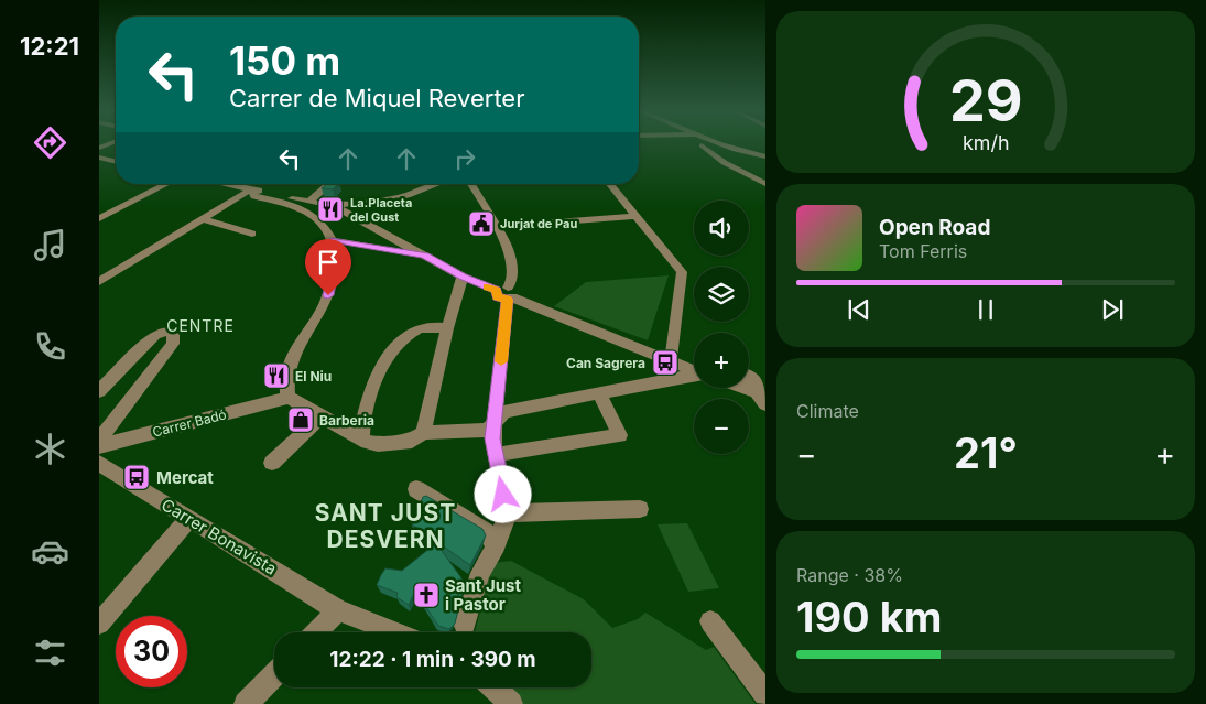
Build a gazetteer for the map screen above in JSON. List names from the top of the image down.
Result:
{
  "streets": {
    "street": ["Carrer Badó", "Carrer Bonavista"]
  },
  "districts": ["CENTRE", "SANT JUST DESVERN"],
  "places": {
    "restaurant": ["La.Placeta del Gust", "El Niu"],
    "public building": ["Jurjat de Pau"],
    "bus stop": ["Can Sagrera", "Mercat"],
    "shop": ["Barberia"],
    "church": ["Sant Just i Pastor"]
  },
  "page": {
    "tabs": "12:21",
    "turn": ["150 m", "Carrer de Miquel Reverter"],
    "map_buttons": ["+", "−"],
    "song": ["Open Road", "Tom Ferris"],
    "tile": [
      "Climate",
      ["Range · 38%", "190 km"]
    ],
    "heat": ["−", "21°", "+"],
    "limit": "30",
    "trip": "12:22 · 1 min · 390 m",
    "gauge": ["29", "km/h"]
  }
}
